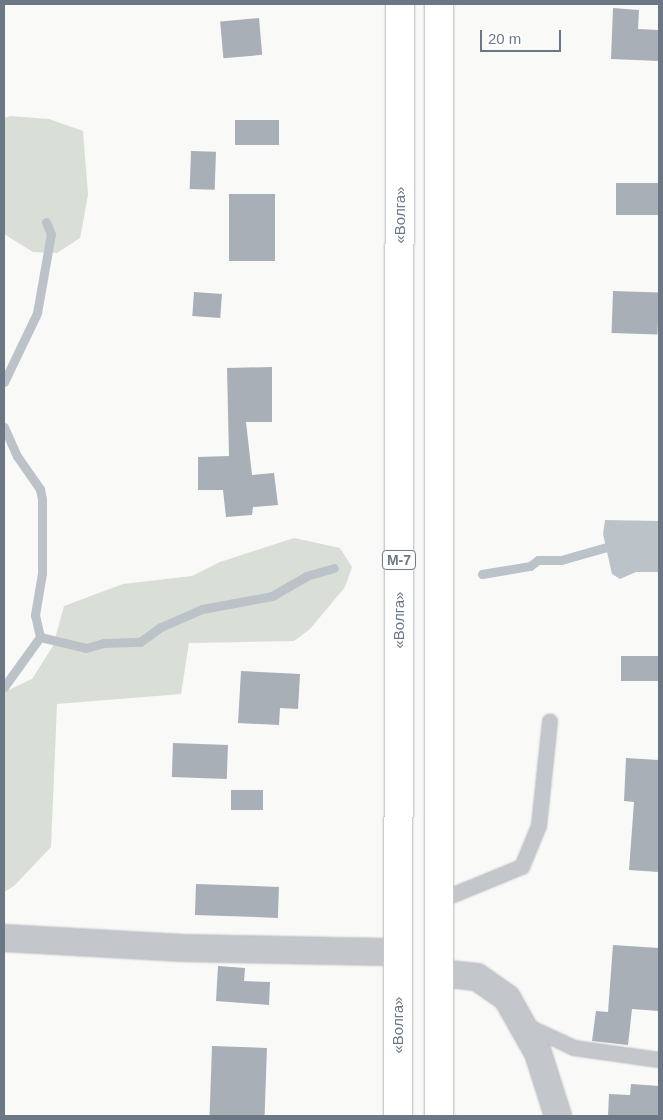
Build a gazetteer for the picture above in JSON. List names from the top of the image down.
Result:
{
  "streets": {
    "highway": ["«Волга»", "М-7"]
  },
  "scale_bar": "20 m"
}
